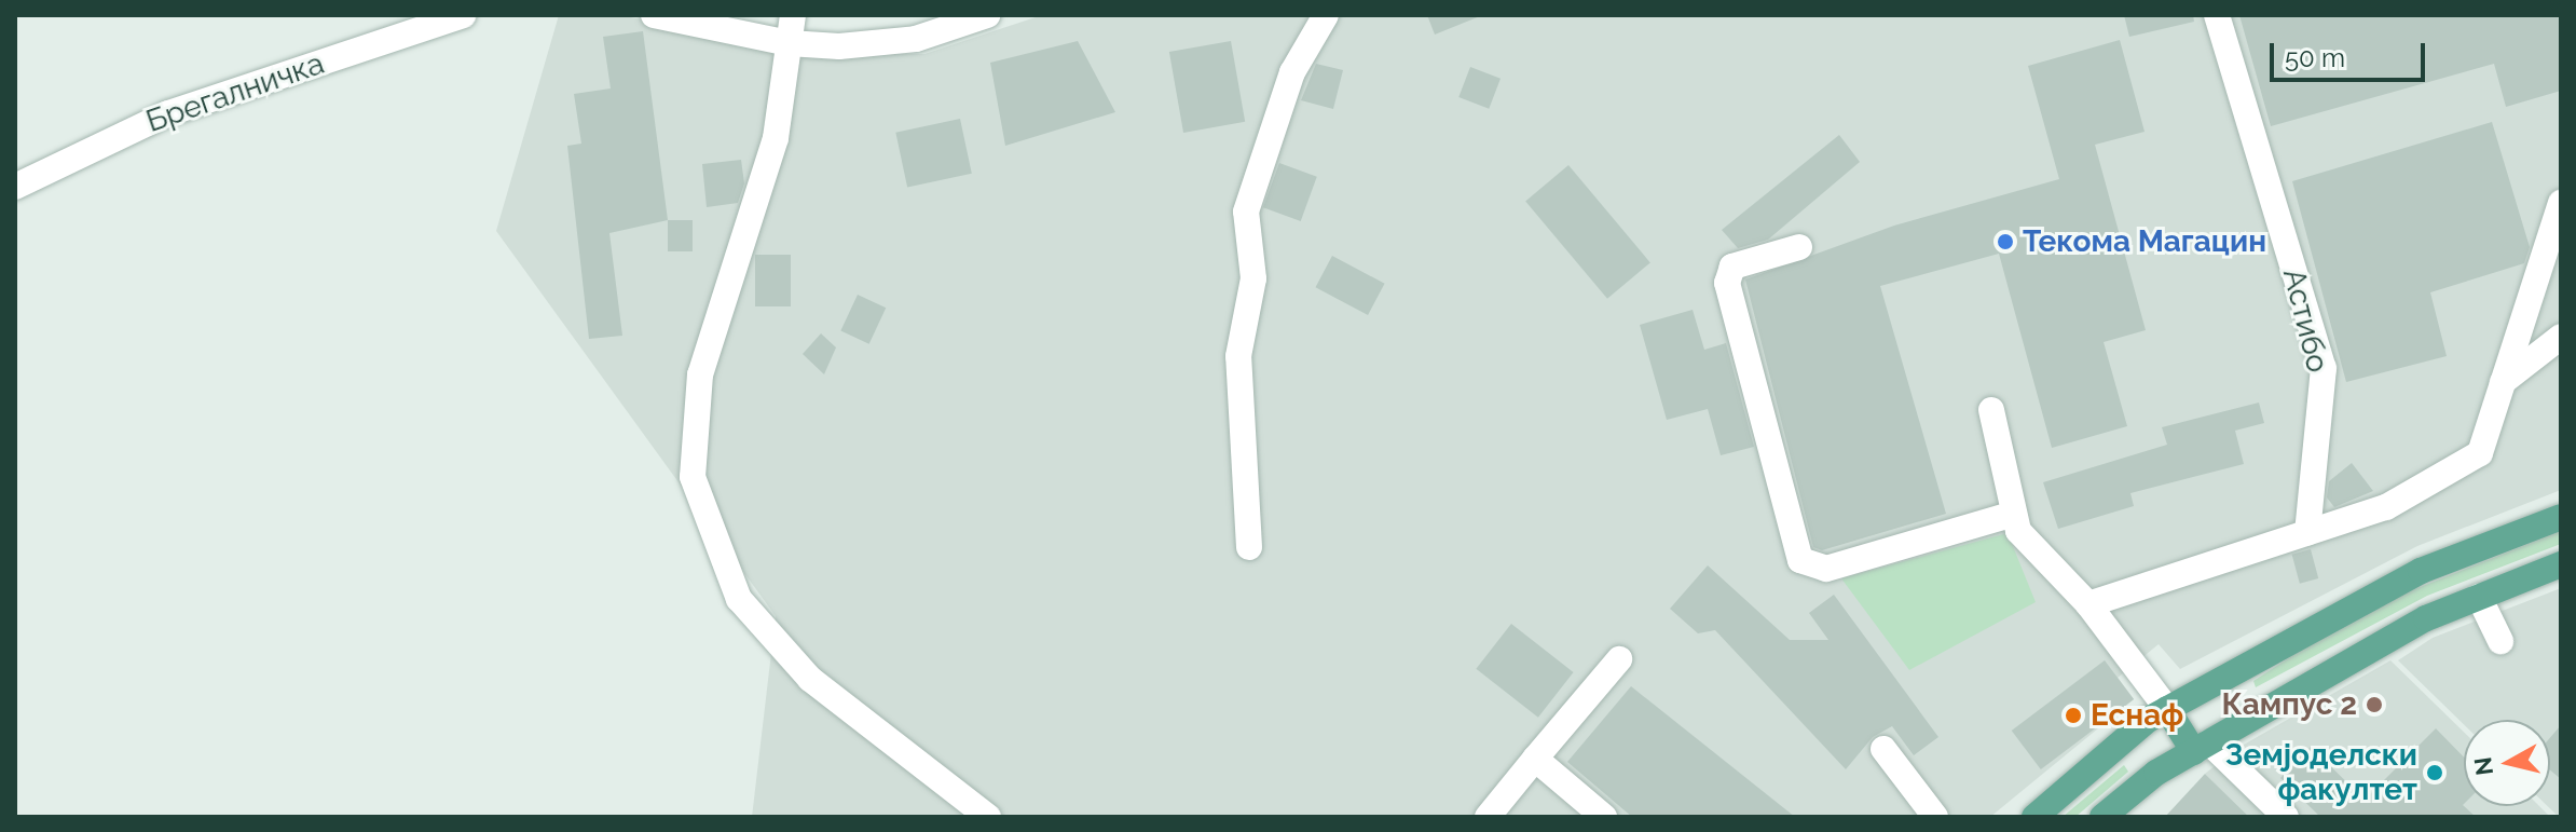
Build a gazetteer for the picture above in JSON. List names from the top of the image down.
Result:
{
  "streets": {
    "street": ["Брегалничка", "Астибо"]
  },
  "places": [
    "Текома Магацин",
    "Кампус 2",
    "Еснаф",
    "Земјоделски факултет"
  ],
  "scale_bar": "50 m",
  "north": "left"
}
